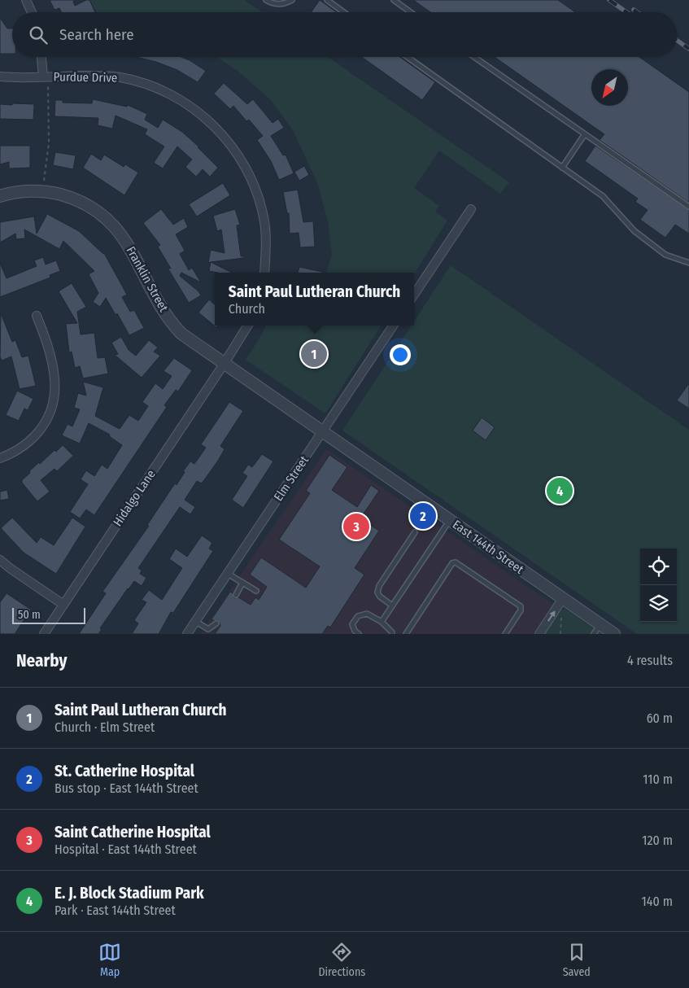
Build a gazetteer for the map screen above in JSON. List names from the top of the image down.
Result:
{
  "streets": {
    "street": [
      "Purdue Drive",
      "Franklin Street",
      "Elm Street",
      "Hidalgo Lane",
      "East 144th Street"
    ]
  },
  "crossings": [
    ["Franklin Street", "Elm Street"],
    ["Franklin Street", "Hidalgo Lane"],
    ["Franklin Street", "East 144th Street"],
    ["Elm Street", "East 144th Street"]
  ],
  "scale_bar": "50 m",
  "north": "bottom left",
  "page": {
    "search": "Search here",
    "popup": ["Saint Paul Lutheran Church", "Church"],
    "pins": [
      "1",
      "4",
      "2",
      "3"
    ],
    "scale": "50 m",
    "heading": ["Nearby", "4 results"],
    "list": [
      {
        "mark": "1",
        "name": "Saint Paul Lutheran Church",
        "note": "Church · Elm Street",
        "value": "60 m"
      },
      {
        "mark": "2",
        "name": "St. Catherine Hospital",
        "note": "Bus stop · East 144th Street",
        "value": "110 m"
      },
      {
        "mark": "3",
        "name": "Saint Catherine Hospital",
        "note": "Hospital · East 144th Street",
        "value": "120 m"
      },
      {
        "mark": "4",
        "name": "E. J. Block Stadium Park",
        "note": "Park · East 144th Street",
        "value": "140 m"
      }
    ],
    "nav": ["Map", "Directions", "Saved"]
  }
}
